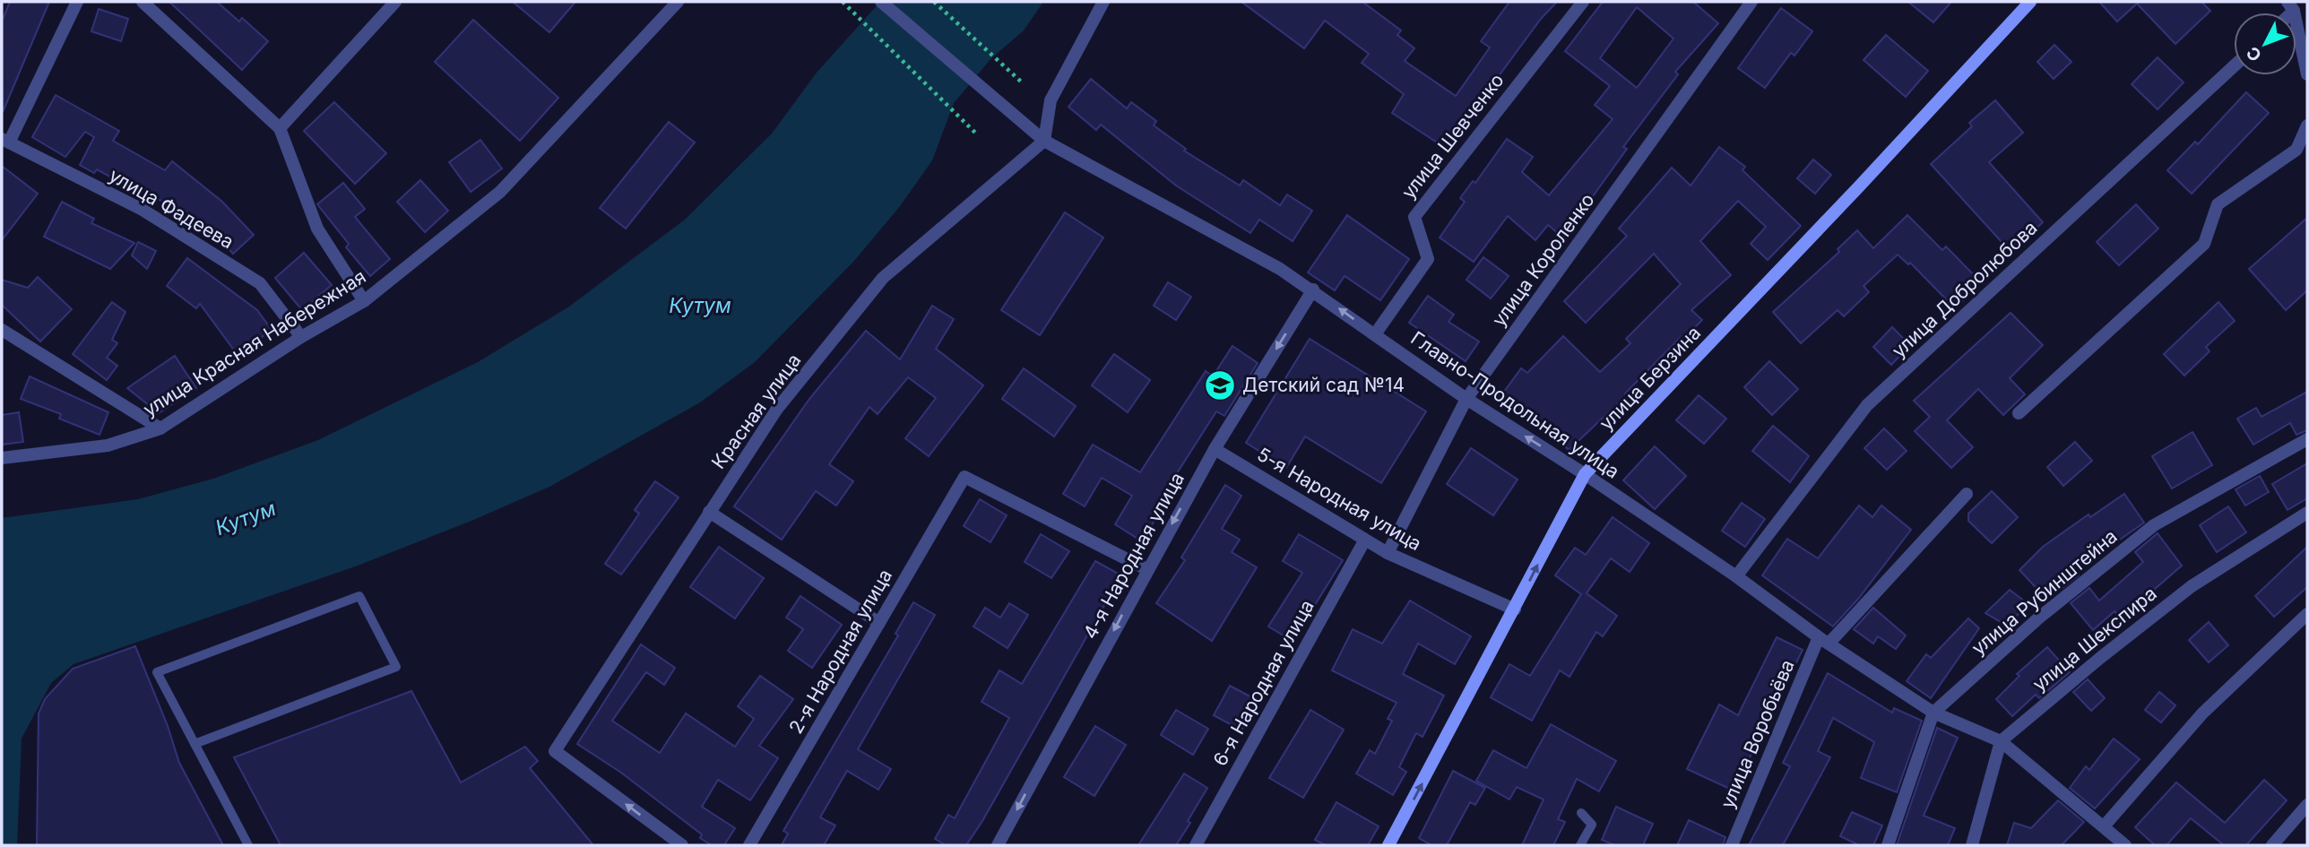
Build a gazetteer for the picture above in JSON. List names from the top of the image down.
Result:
{
  "streets": {
    "main road": ["улица Берзина"],
    "street": [
      "улица Шевченко",
      "улица Фадеева",
      "улица Короленко",
      "улица Добролюбова",
      "улица Красная Набережная",
      "Главно-Продольная улица",
      "Красная улица",
      "5-я Народная улица",
      "4-я Народная улица",
      "улица Рубинштейна",
      "улица Шекспира",
      "2-я Народная улица",
      "6-я Народная улица",
      "улица Воробьёва"
    ]
  },
  "crossings": [
    ["улица Шевченко", "Главно-Продольная улица"],
    ["улица Фадеева", "улица Красная Набережная"],
    ["улица Короленко", "Главно-Продольная улица"],
    ["улица Короленко", "5-я Народная улица"],
    ["улица Добролюбова", "Главно-Продольная улица"],
    ["улица Берзина", "Главно-Продольная улица"],
    ["улица Берзина", "5-я Народная улица"],
    ["Главно-Продольная улица", "Красная улица"],
    ["Главно-Продольная улица", "4-я Народная улица"],
    ["Главно-Продольная улица", "улица Рубинштейна"],
    ["Главно-Продольная улица", "улица Шекспира"],
    ["Главно-Продольная улица", "улица Воробьёва"],
    ["5-я Народная улица", "4-я Народная улица"],
    ["5-я Народная улица", "6-я Народная улица"],
    ["4-я Народная улица", "2-я Народная улица"]
  ],
  "one_way": ["улица Берзина", "4-я Народная улица"],
  "water": ["Кутум"],
  "places": {
    "school or university": ["Детский сад №14"]
  },
  "north": "bottom left"
}
